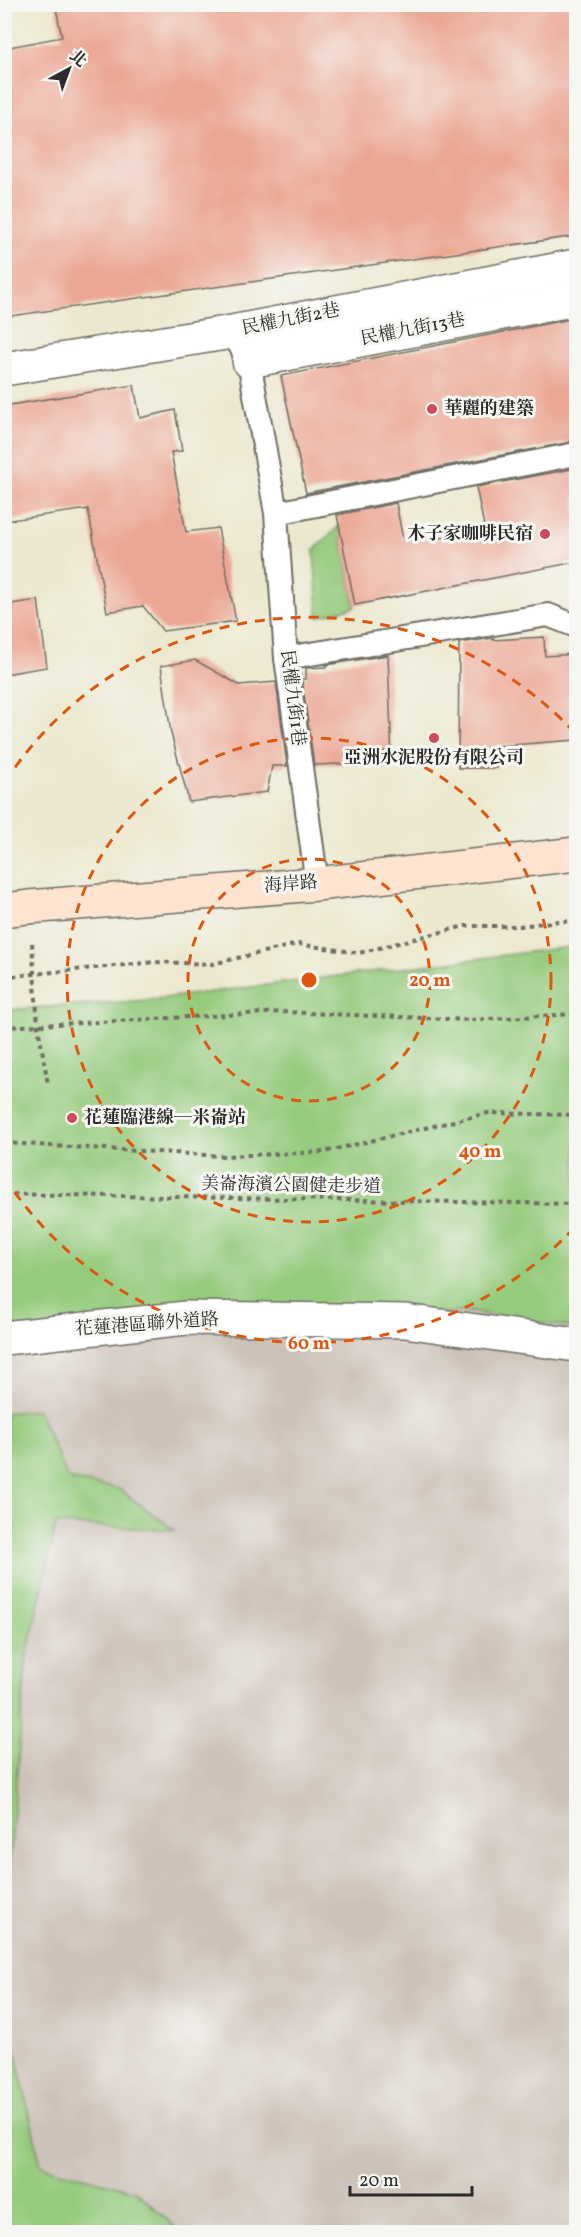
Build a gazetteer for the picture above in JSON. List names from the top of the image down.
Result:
{
  "streets": {
    "main road": ["海岸路"],
    "street": ["民權九街2巷", "民權九街13巷", "花蓮港區聯外道路"],
    "lane": ["民權九街1巷"],
    "path": ["美崙海濱公園健走步道"]
  },
  "crossings": [
    ["民權九街2巷", "民權九街1巷"],
    ["民權九街13巷", "民權九街1巷"],
    ["民權九街1巷", "海岸路"]
  ],
  "places": [
    "華麗的建築",
    "木子家咖啡民宿",
    "亞洲水泥股份有限公司",
    "花蓮臨港線─米崙站"
  ],
  "scale_bar": "20 m",
  "north": "top right",
  "rings": ["20 m", "40 m", "60 m"]
}
